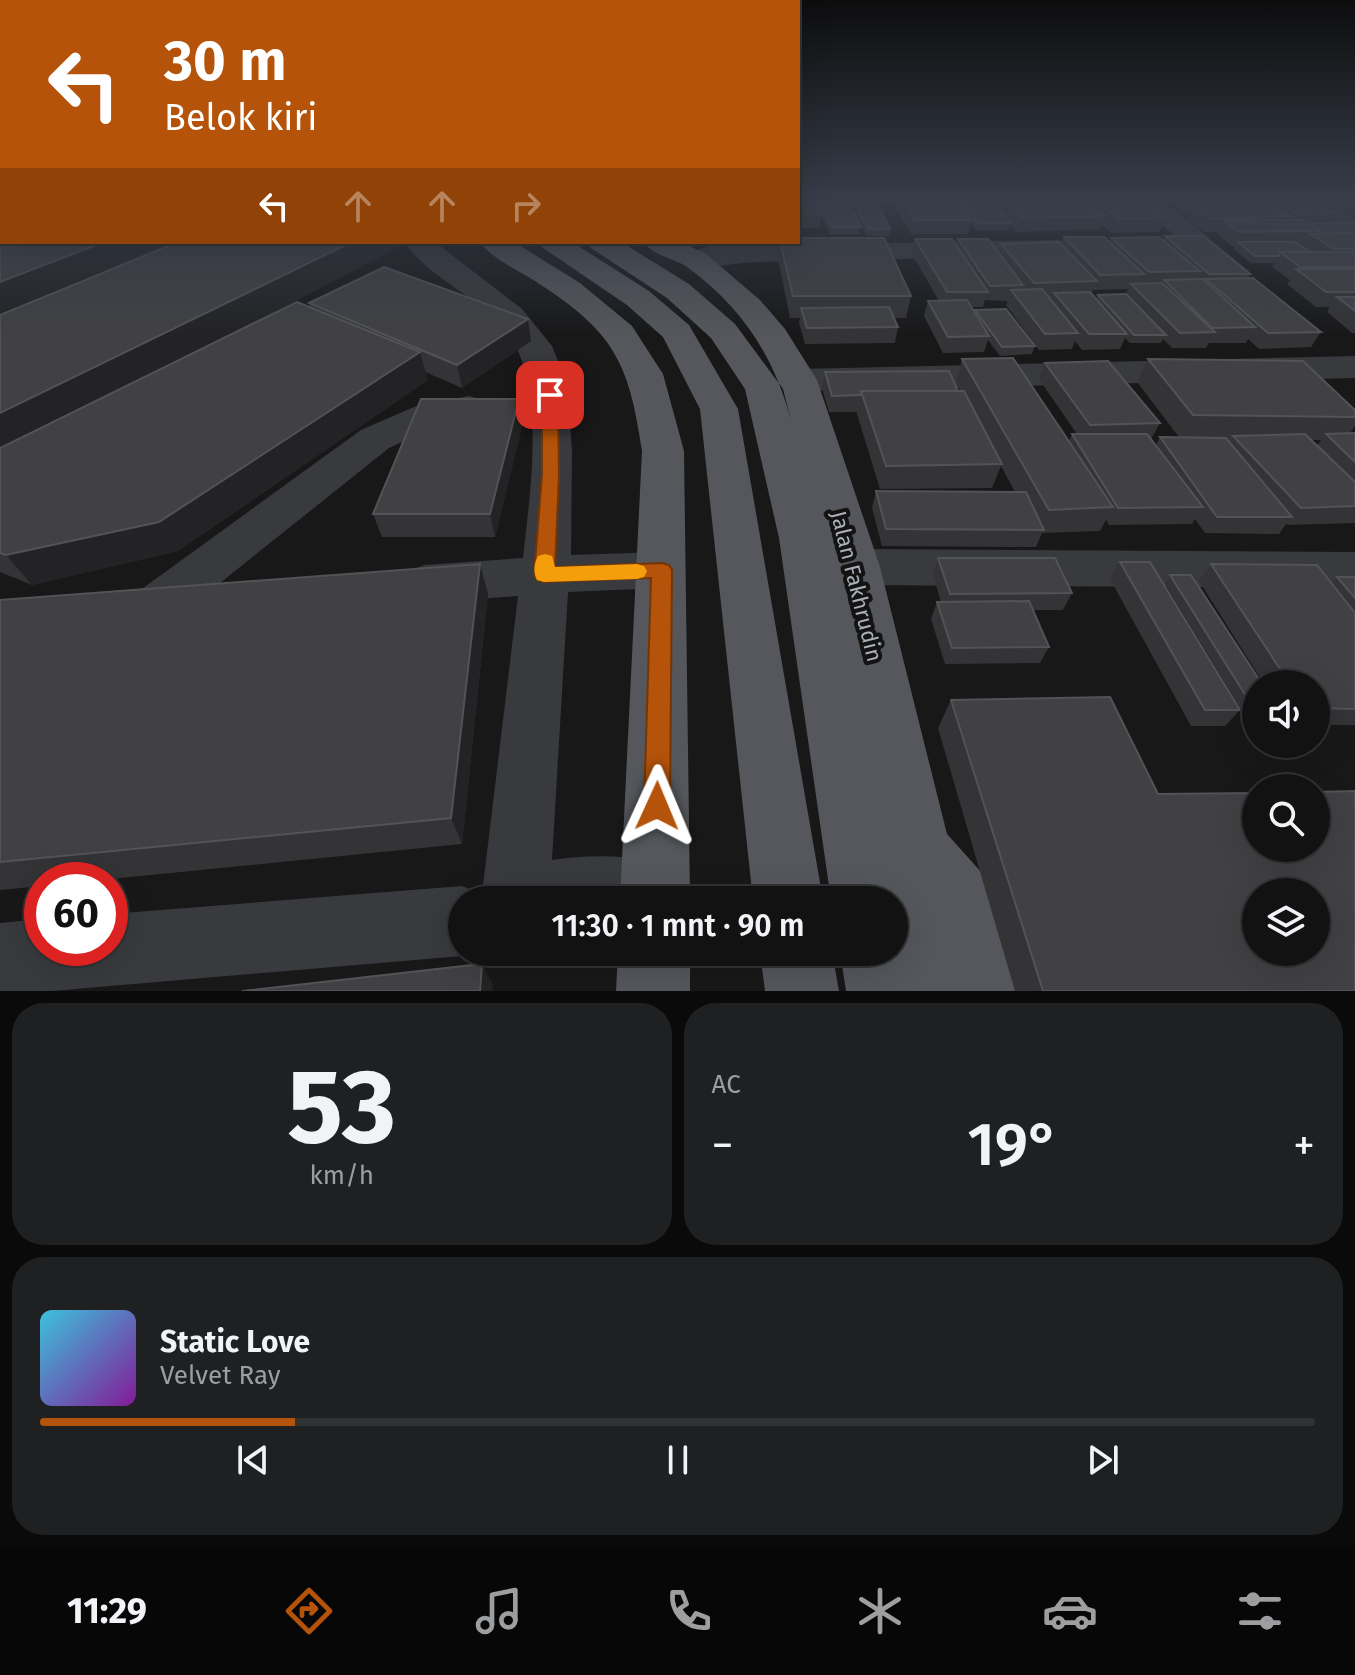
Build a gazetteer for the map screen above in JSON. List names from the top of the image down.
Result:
{
  "streets": {
    "main road": ["Jalan Fakhrudin"]
  },
  "page": {
    "turn": ["30 m", "Belok kiri"],
    "limit": "60",
    "trip": "11:30 · 1 mnt · 90 m",
    "tile": [
      ["53", "km/h"],
      "AC"
    ],
    "heat": ["−", "19°", "+"],
    "song": ["Static Love", "Velvet Ray"],
    "tabs": "11:29"
  }
}
